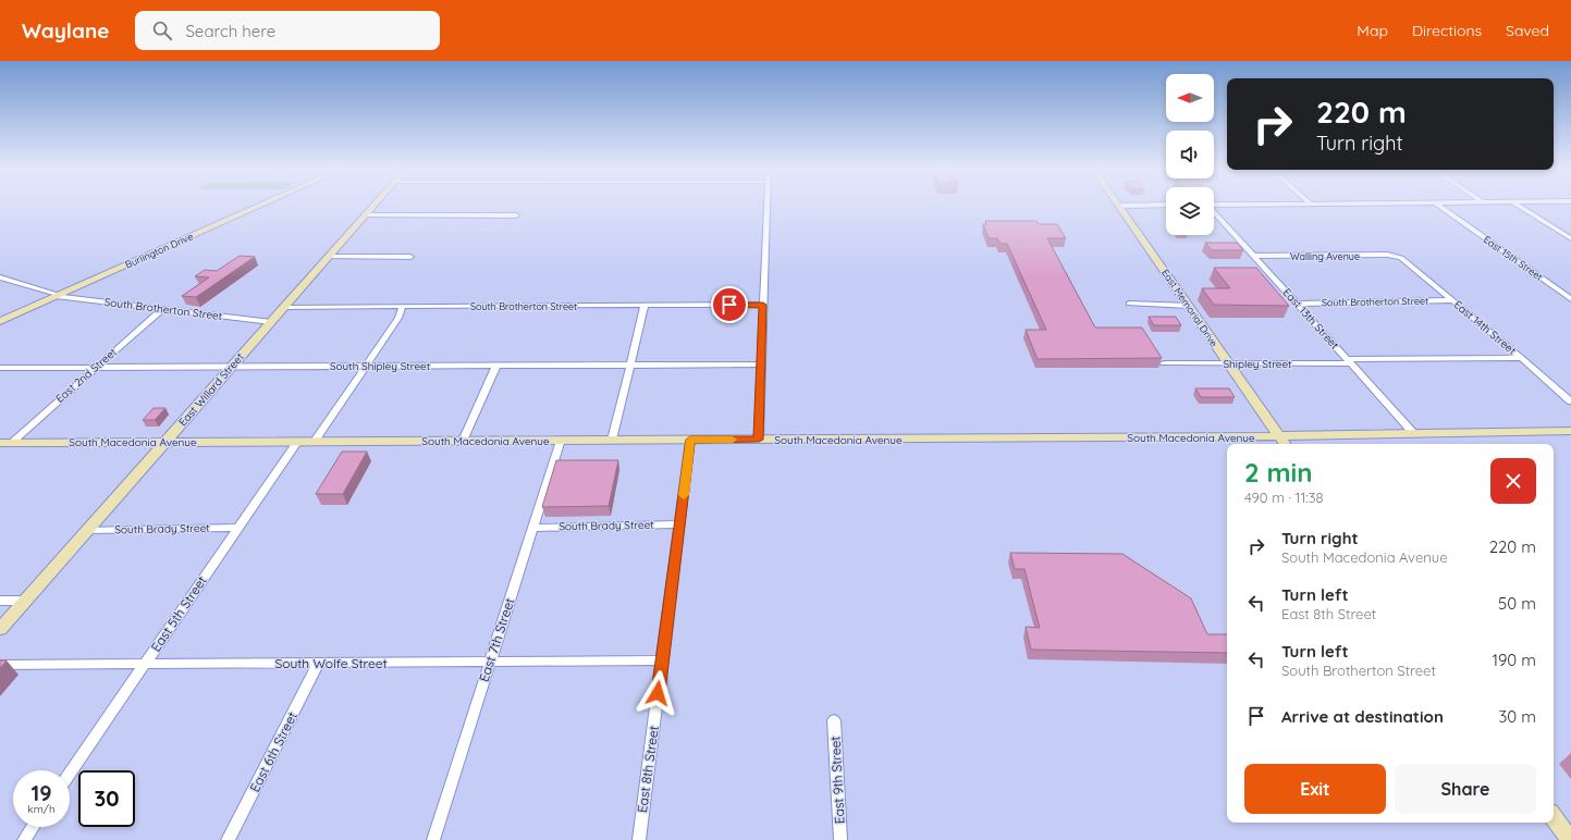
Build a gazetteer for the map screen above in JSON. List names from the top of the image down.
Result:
{
  "streets": {
    "street": [
      "Burlington Drive",
      "Walling Avenue",
      "East 15th Street",
      "South Brotherton Street",
      "East Memorial Drive",
      "East 13th Street",
      "East 14th Street",
      "Shipley Street",
      "South Shipley Street",
      "East 2nd Street",
      "East Willard Street",
      "South Macedonia Avenue",
      "South Brady Street",
      "East 5th Street",
      "East 7th Street",
      "South Wolfe Street",
      "East 6th Street",
      "East 8th Street",
      "East 9th Street"
    ]
  },
  "crossings": [
    ["Burlington Drive", "South Brotherton Street"],
    ["Walling Avenue", "East 13th Street"],
    ["Walling Avenue", "East 14th Street"],
    ["South Brotherton Street", "East 13th Street"],
    ["South Brotherton Street", "East 14th Street"],
    ["South Brotherton Street", "East 2nd Street"],
    ["South Brotherton Street", "East Willard Street"],
    ["East Memorial Drive", "Shipley Street"],
    ["East Memorial Drive", "South Macedonia Avenue"],
    ["East 13th Street", "Shipley Street"],
    ["East 13th Street", "South Macedonia Avenue"],
    ["East 14th Street", "Shipley Street"],
    ["South Shipley Street", "East 2nd Street"],
    ["South Shipley Street", "East Willard Street"],
    ["East 2nd Street", "South Macedonia Avenue"],
    ["East Willard Street", "South Macedonia Avenue"],
    ["East Willard Street", "South Brady Street"],
    ["South Macedonia Avenue", "East 5th Street"],
    ["South Macedonia Avenue", "East 7th Street"],
    ["South Macedonia Avenue", "East 8th Street"],
    ["South Brady Street", "East 5th Street"],
    ["South Brady Street", "East 7th Street"],
    ["South Brady Street", "East 8th Street"],
    ["East 5th Street", "South Wolfe Street"],
    ["East 7th Street", "South Wolfe Street"],
    ["South Wolfe Street", "East 6th Street"],
    ["South Wolfe Street", "East 8th Street"]
  ],
  "north": "left",
  "page": {
    "header": "Waylane",
    "search": "Search here",
    "nav": ["Map", "Directions", "Saved"],
    "turn": ["220 m", "Turn right"],
    "heading": ["2 min", "490 m · 11:38"],
    "list": [
      {
        "name": "Turn right",
        "note": "South Macedonia Avenue",
        "value": "220 m"
      },
      {
        "name": "Turn left",
        "note": "East 8th Street",
        "value": "50 m"
      },
      {
        "name": "Turn left",
        "note": "South Brotherton Street",
        "value": "190 m"
      },
      {
        "name": "Arrive at destination",
        "value": "30 m"
      }
    ],
    "buttons": ["Exit", "Share"],
    "speed": "19 km/h",
    "limit": "30"
  }
}
